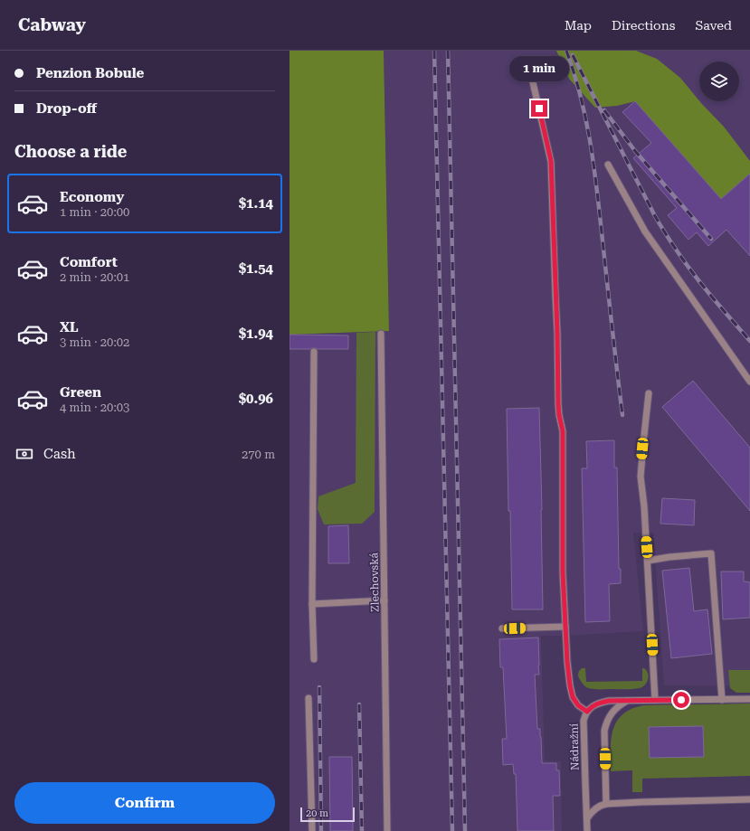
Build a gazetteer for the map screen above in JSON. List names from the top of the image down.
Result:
{
  "streets": {
    "street": ["Zlechovská", "Nádražní"]
  },
  "scale_bar": "20 m",
  "page": {
    "header": "Cabway",
    "nav": ["Map", "Directions", "Saved"],
    "banner": ["Penzion Bobule", "Drop-off"],
    "bubble": "1 min",
    "heading": "Choose a ride",
    "list": [
      {
        "name": "Economy",
        "note": "1 min · 20:00",
        "value": "$1.14"
      },
      {
        "name": "Comfort",
        "note": "2 min · 20:01",
        "value": "$1.54"
      },
      {
        "name": "XL",
        "note": "3 min · 20:02",
        "value": "$1.94"
      },
      {
        "name": "Green",
        "note": "4 min · 20:03",
        "value": "$0.96"
      }
    ],
    "pay": ["Cash", "270 m"],
    "buttons": "Confirm",
    "scale": "20 m"
  }
}
